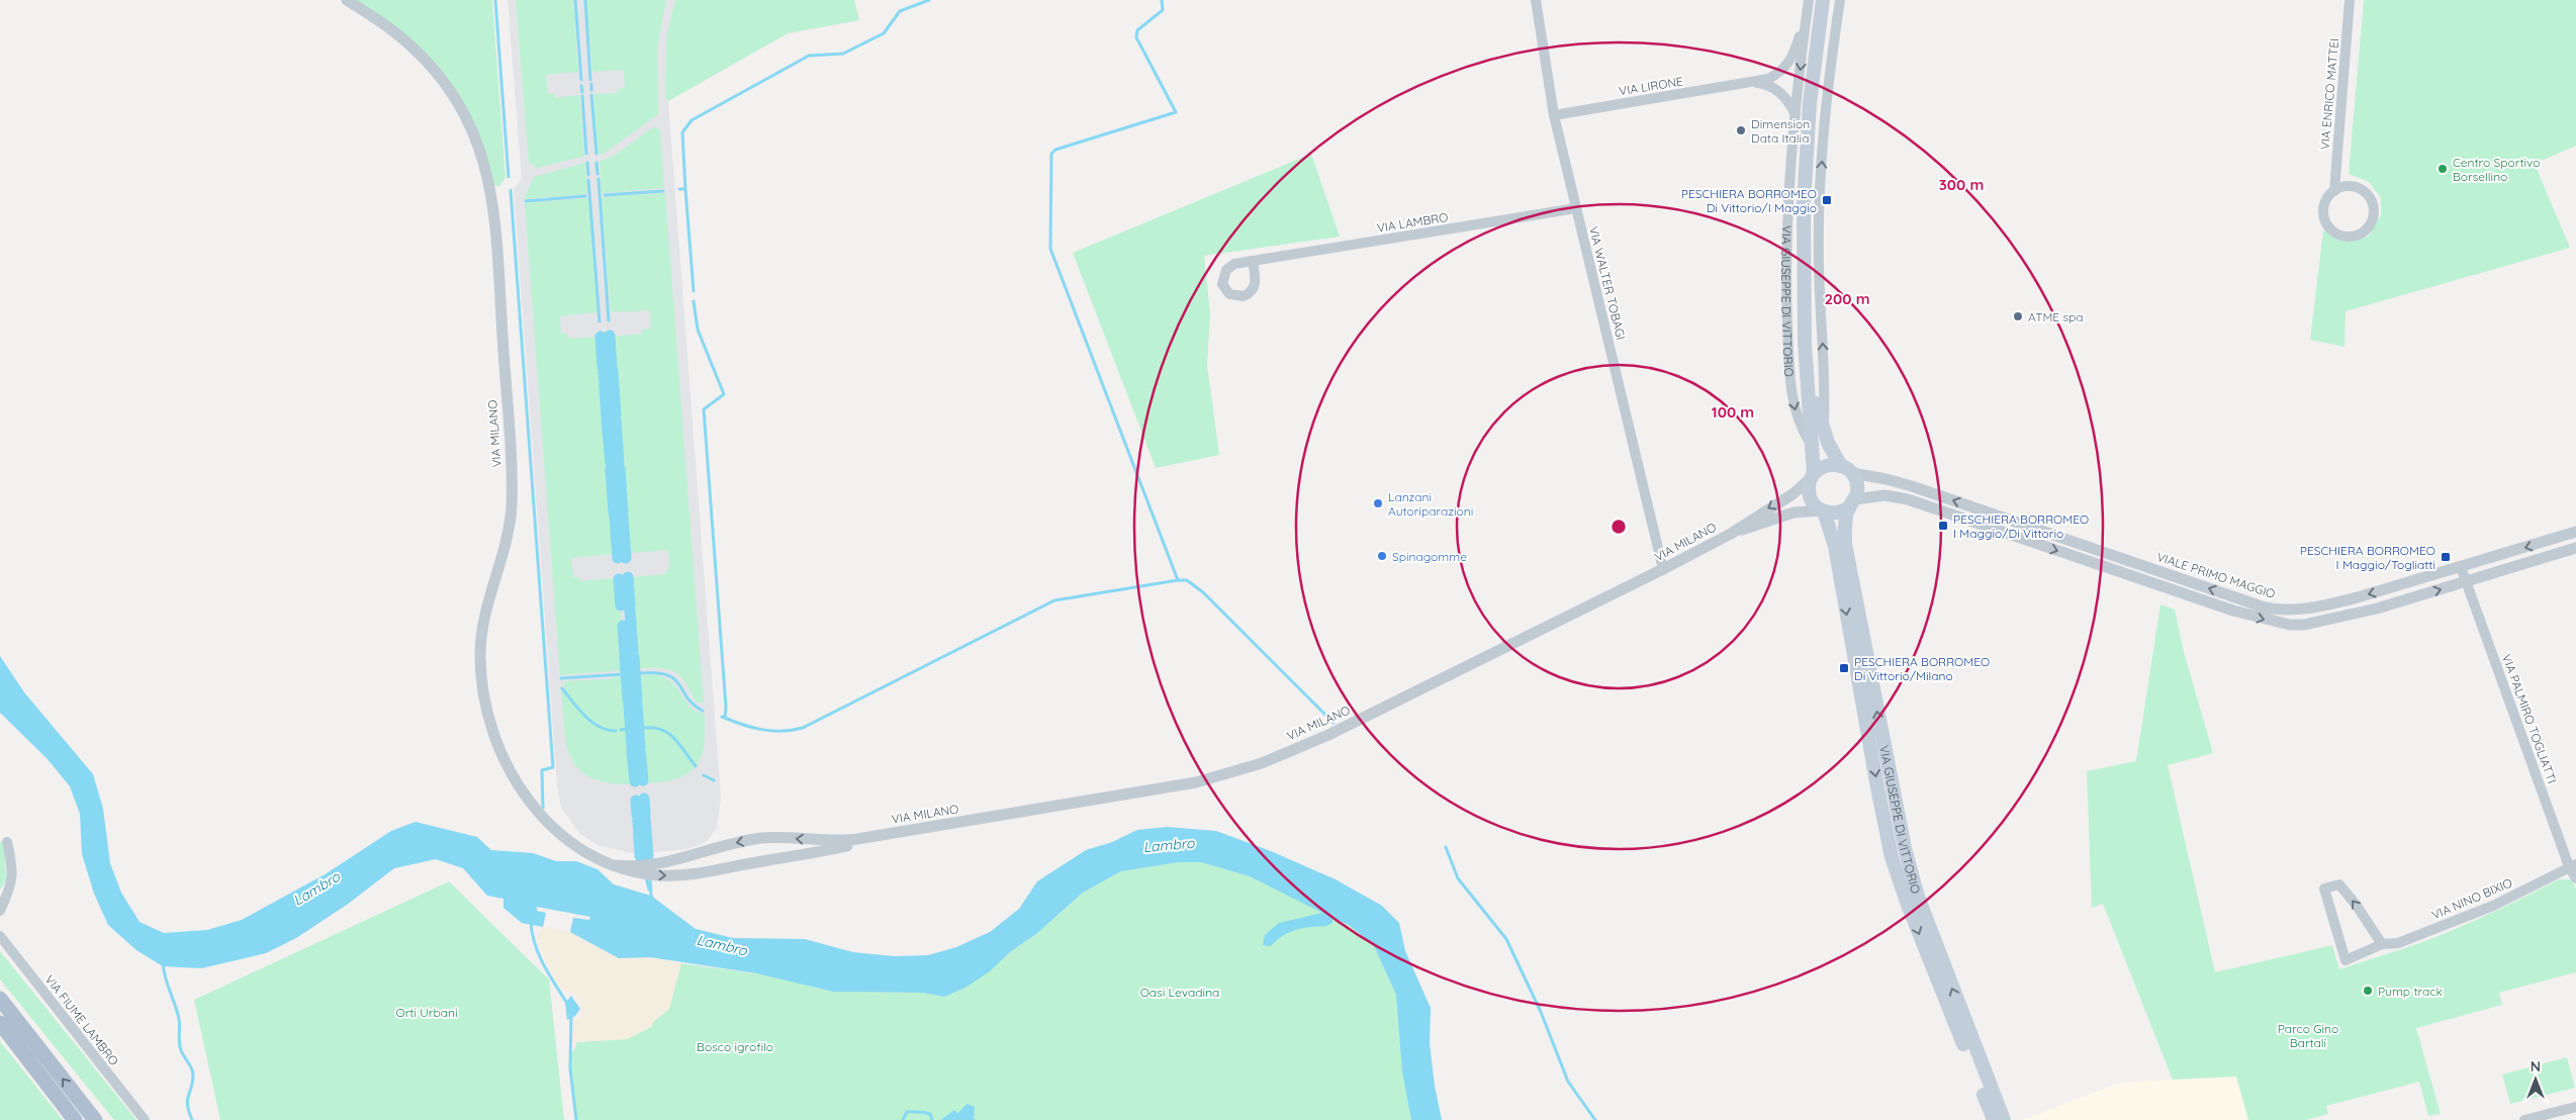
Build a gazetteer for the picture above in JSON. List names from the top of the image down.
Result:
{
  "streets": {
    "main road": ["VIA GIUSEPPE DI VITTORIO"],
    "street": [
      "VIA LIRONE",
      "VIA ENRICO MATTEI",
      "VIA LAMBRO",
      "VIA WALTER TOBAGI",
      "VIA MILANO",
      "VIALE PRIMO MAGGIO",
      "VIA PALMIRO TOGLIATTI",
      "VIA NINO BIXIO",
      "VIA FIUME LAMBRO"
    ]
  },
  "crossings": [
    ["VIA LIRONE", "VIA WALTER TOBAGI"],
    ["VIA LIRONE", "VIA GIUSEPPE DI VITTORIO"],
    ["VIA LAMBRO", "VIA WALTER TOBAGI"],
    ["VIA WALTER TOBAGI", "VIA MILANO"],
    ["VIA GIUSEPPE DI VITTORIO", "VIA MILANO"],
    ["VIA GIUSEPPE DI VITTORIO", "VIALE PRIMO MAGGIO"],
    ["VIA MILANO", "VIALE PRIMO MAGGIO"],
    ["VIALE PRIMO MAGGIO", "VIA PALMIRO TOGLIATTI"],
    ["VIA PALMIRO TOGLIATTI", "VIA NINO BIXIO"]
  ],
  "water": ["Lambro"],
  "parks": [
    "Oasi Levadina",
    "Orti Urbani",
    "Parco Gino Bartali",
    "Bosco igrofilo"
  ],
  "places": {
    "other": [
      "Dimension Data Italia",
      "Centro Sportivo Borsellino",
      "ATME spa",
      "Lanzani Autoriparazioni",
      "Spinagomme",
      "Pump track"
    ],
    "transit": [
      "PESCHIERA BORROMEO Di Vittorio/I Maggio",
      "PESCHIERA BORROMEO I Maggio/Di Vittorio",
      "PESCHIERA BORROMEO I Maggio/Togliatti",
      "PESCHIERA BORROMEO Di Vittorio/Milano"
    ]
  },
  "north": "top",
  "rings": ["300 m", "200 m", "100 m"]
}
